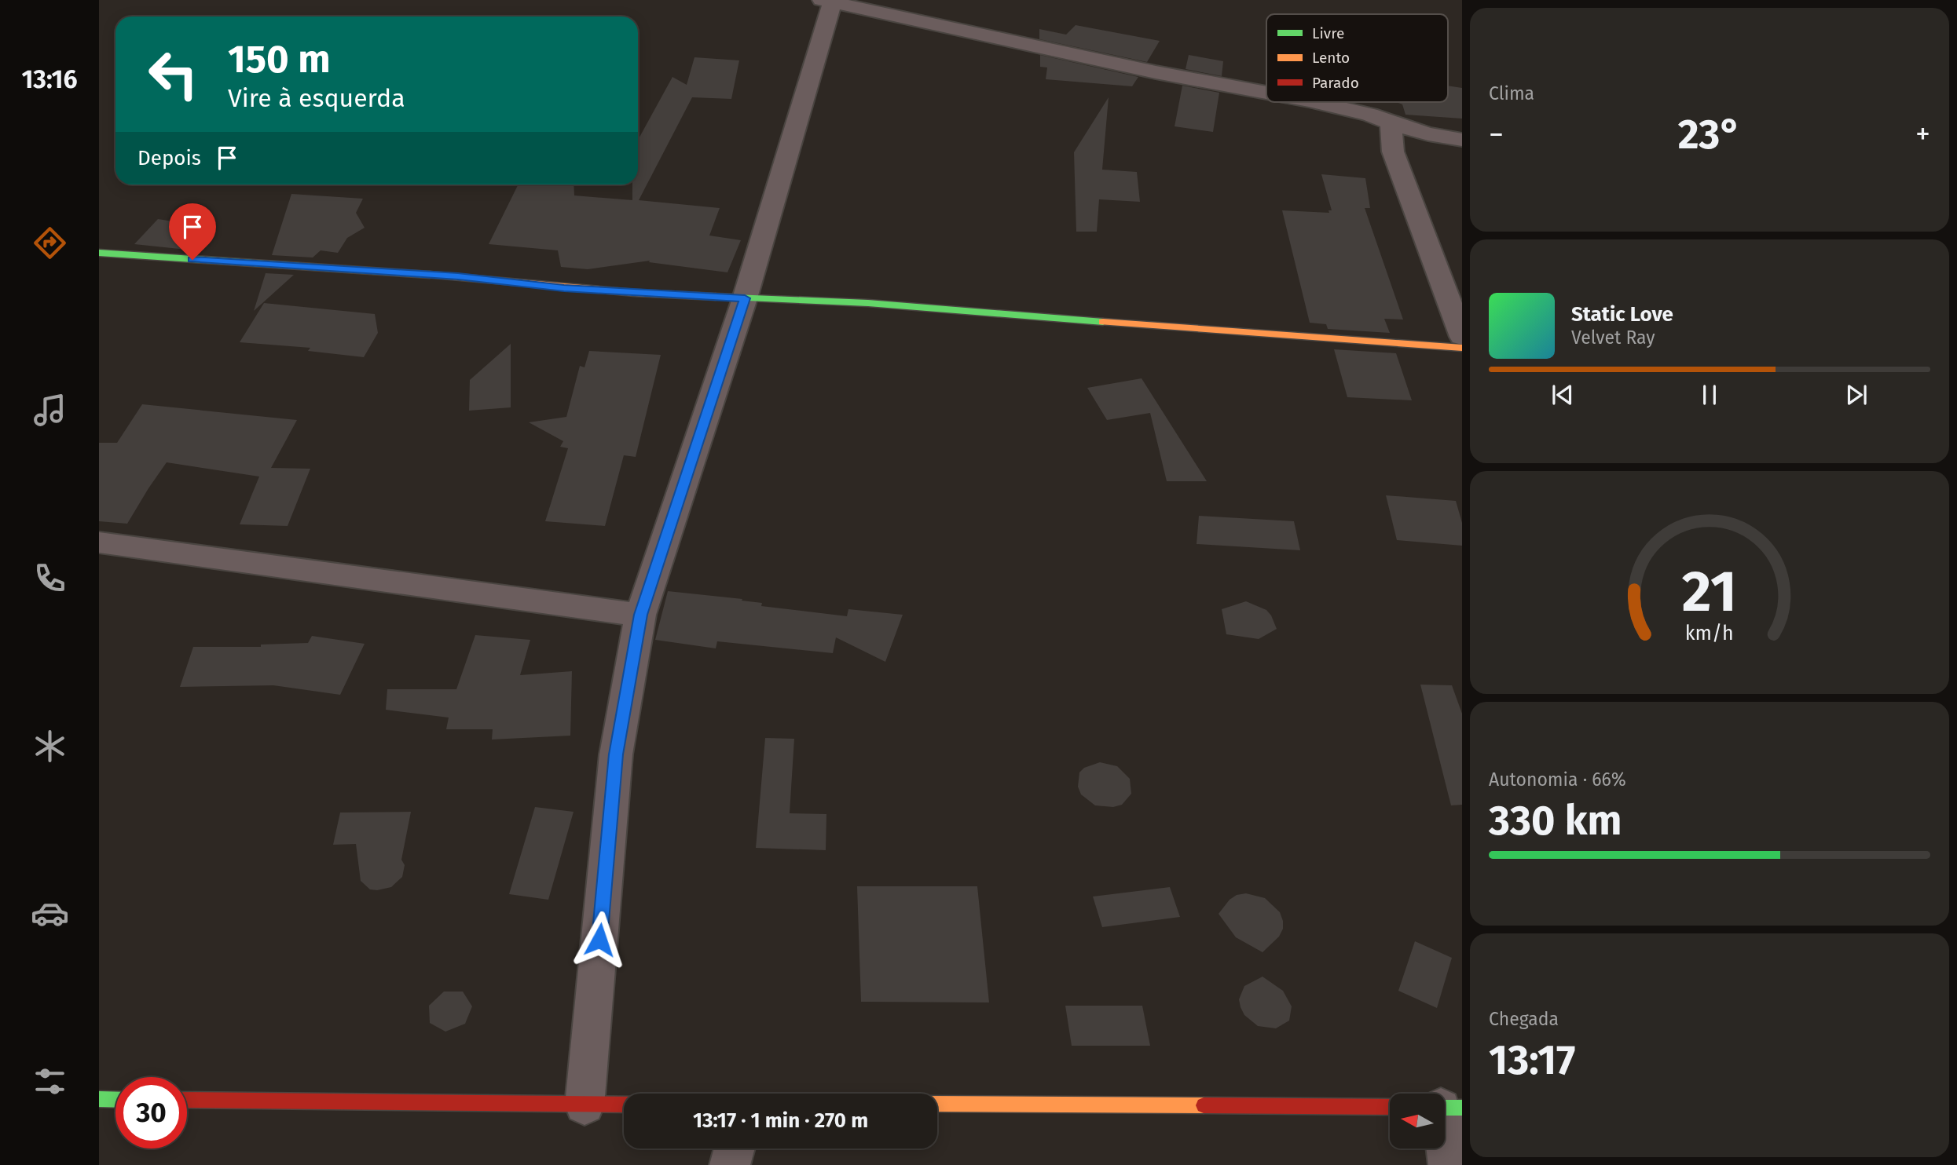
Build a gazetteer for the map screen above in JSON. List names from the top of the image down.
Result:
{
  "legend": ["Livre", "Lento", "Parado"],
  "north": "left",
  "page": {
    "tabs": "13:16",
    "tile": [
      "Clima",
      ["Autonomia · 66%", "330 km"],
      ["Chegada", "13:17"]
    ],
    "turn": ["150 m", "Vire à esquerda"],
    "heat": ["−", "23°", "+"],
    "then": "Depois",
    "song": ["Static Love", "Velvet Ray"],
    "limit": "30",
    "trip": "13:17 · 1 min · 270 m",
    "gauge": ["21", "km/h"]
  }
}
